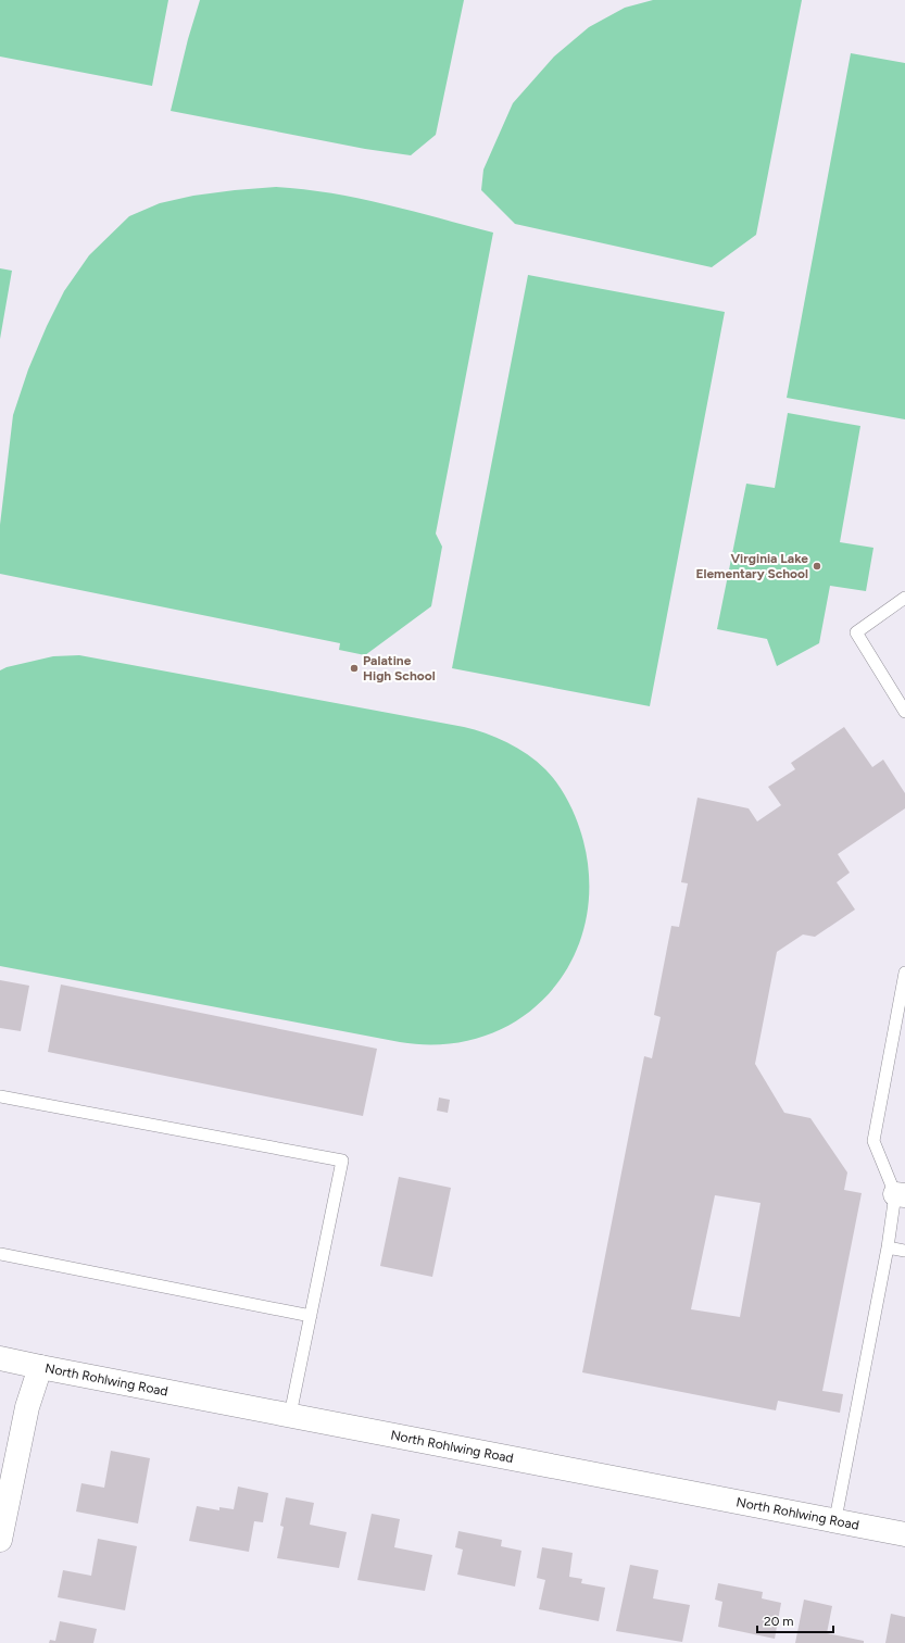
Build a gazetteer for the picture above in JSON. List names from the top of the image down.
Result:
{
  "streets": {
    "street": ["North Rohlwing Road"]
  },
  "places": ["Virginia Lake Elementary School", "Palatine High School"],
  "scale_bar": "20 m"
}
